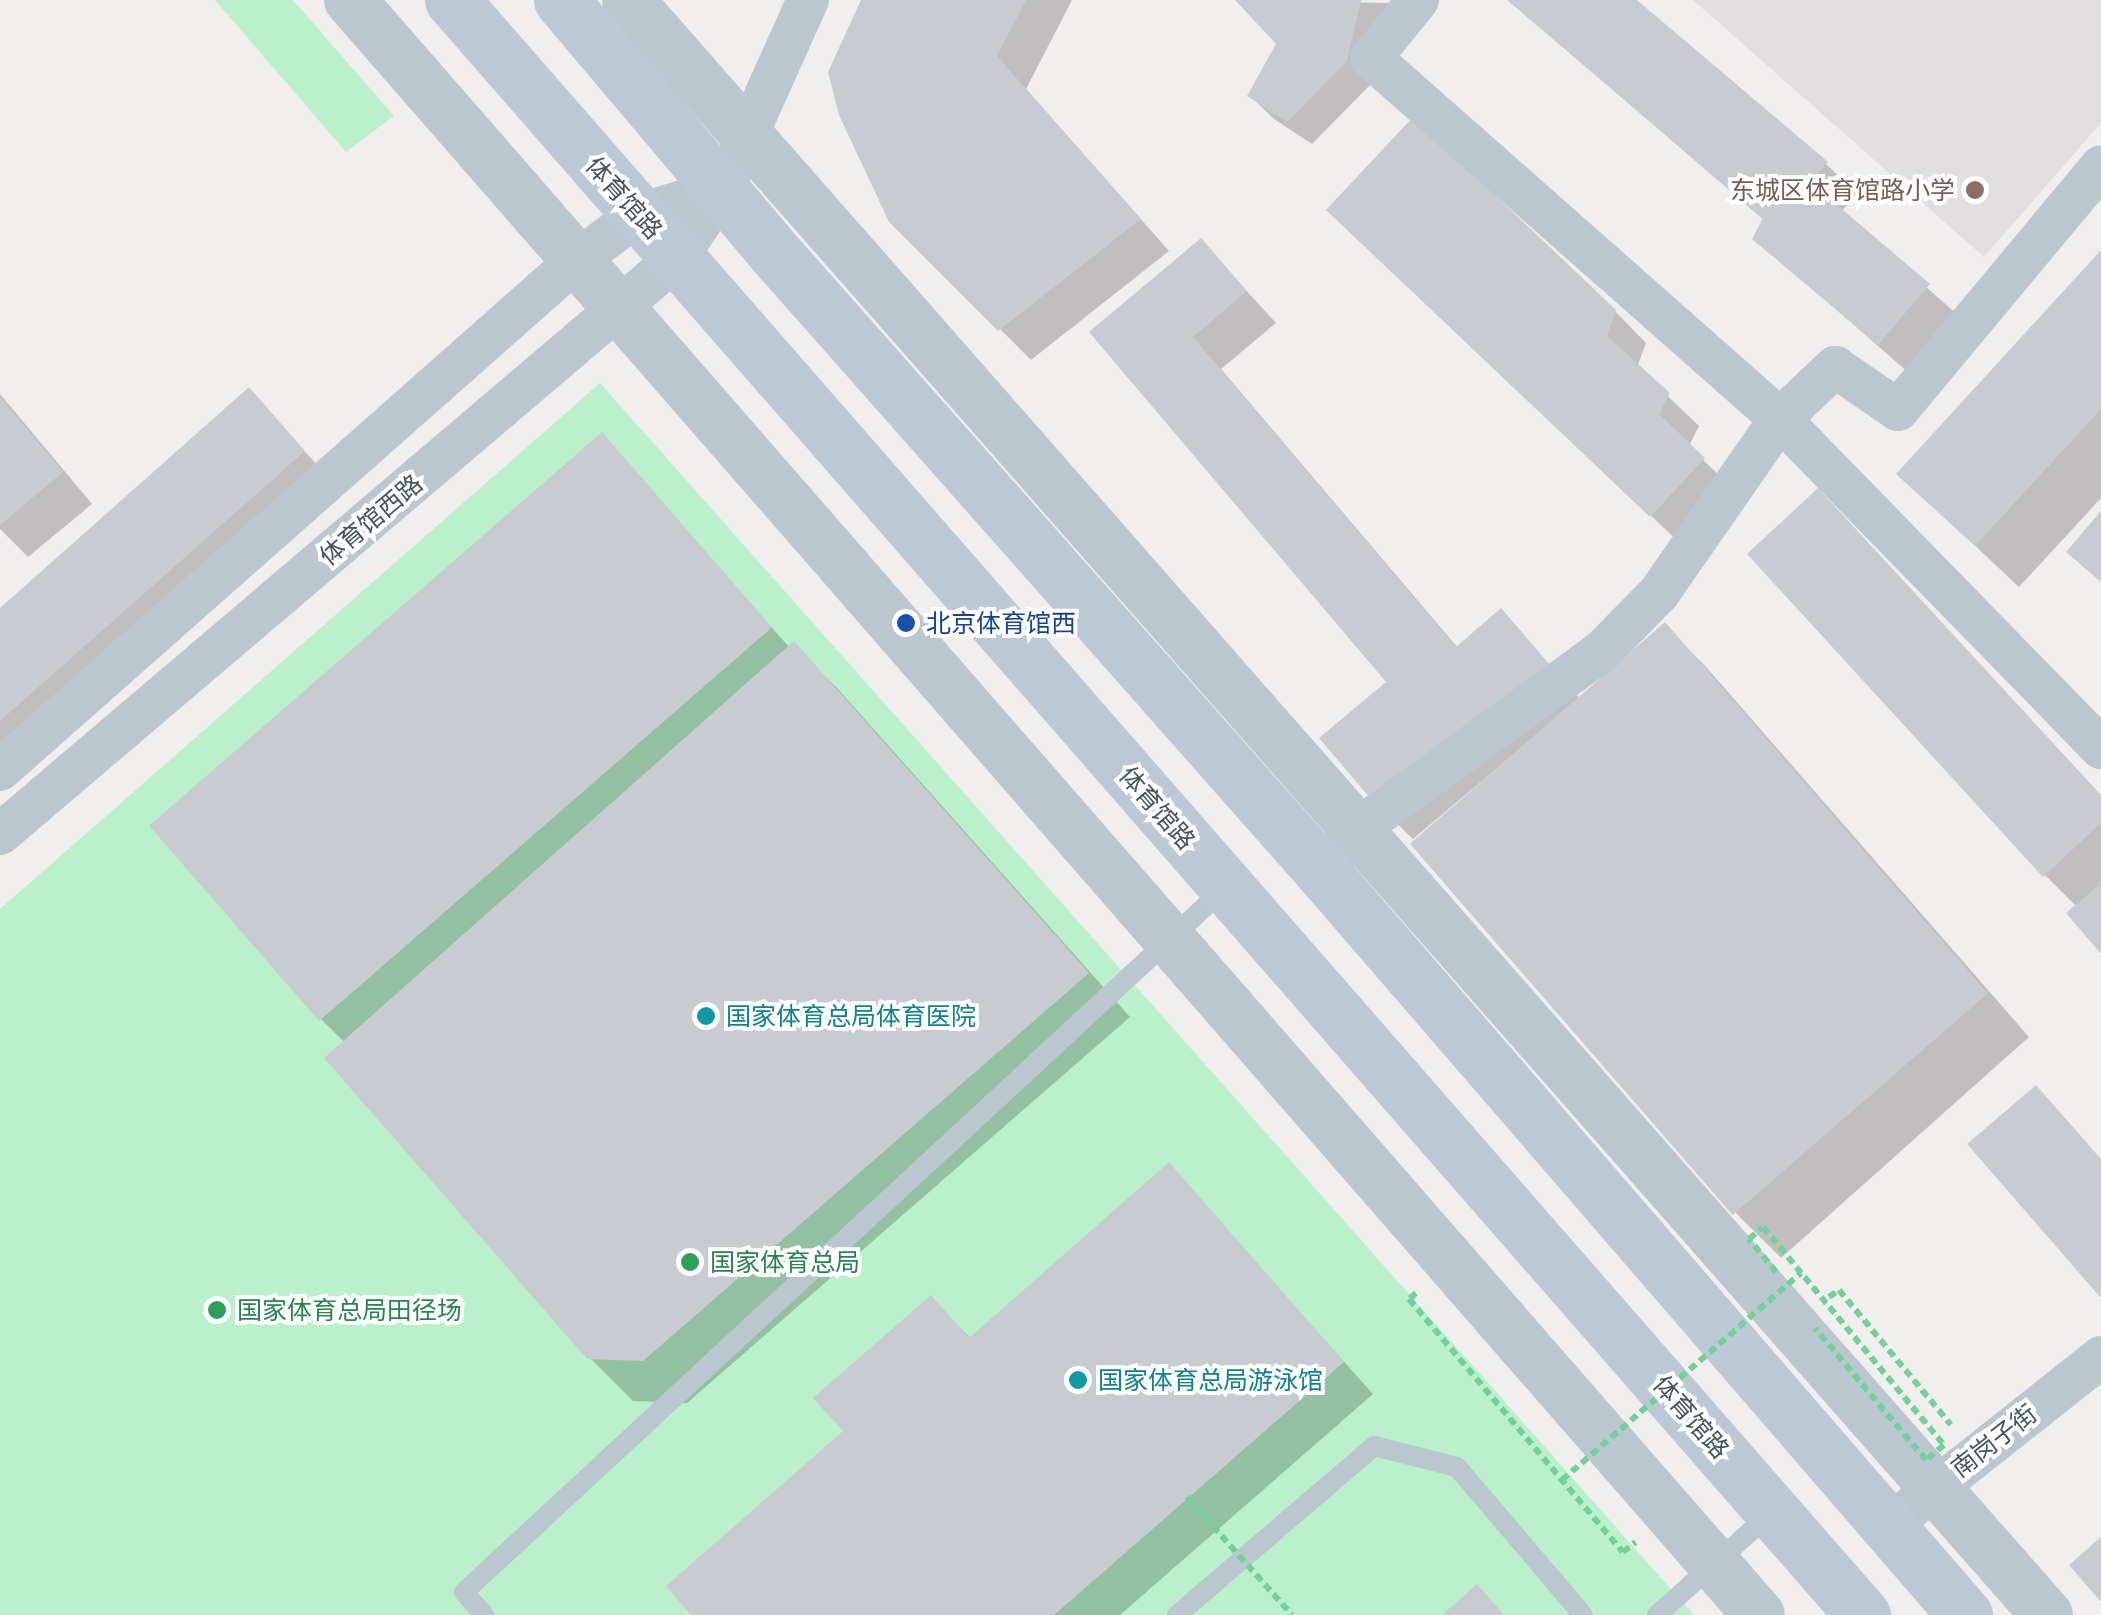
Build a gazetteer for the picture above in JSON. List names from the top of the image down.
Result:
{
  "streets": {
    "main road": ["体育馆路"],
    "street": ["体育馆西路", "南岗子街"]
  },
  "crossings": [
    ["体育馆路", "体育馆西路"]
  ],
  "places": [
    "东城区体育馆路小学",
    "北京体育馆西",
    "国家体育总局体育医院",
    "国家体育总局",
    "国家体育总局田径场",
    "国家体育总局游泳馆"
  ]
}
